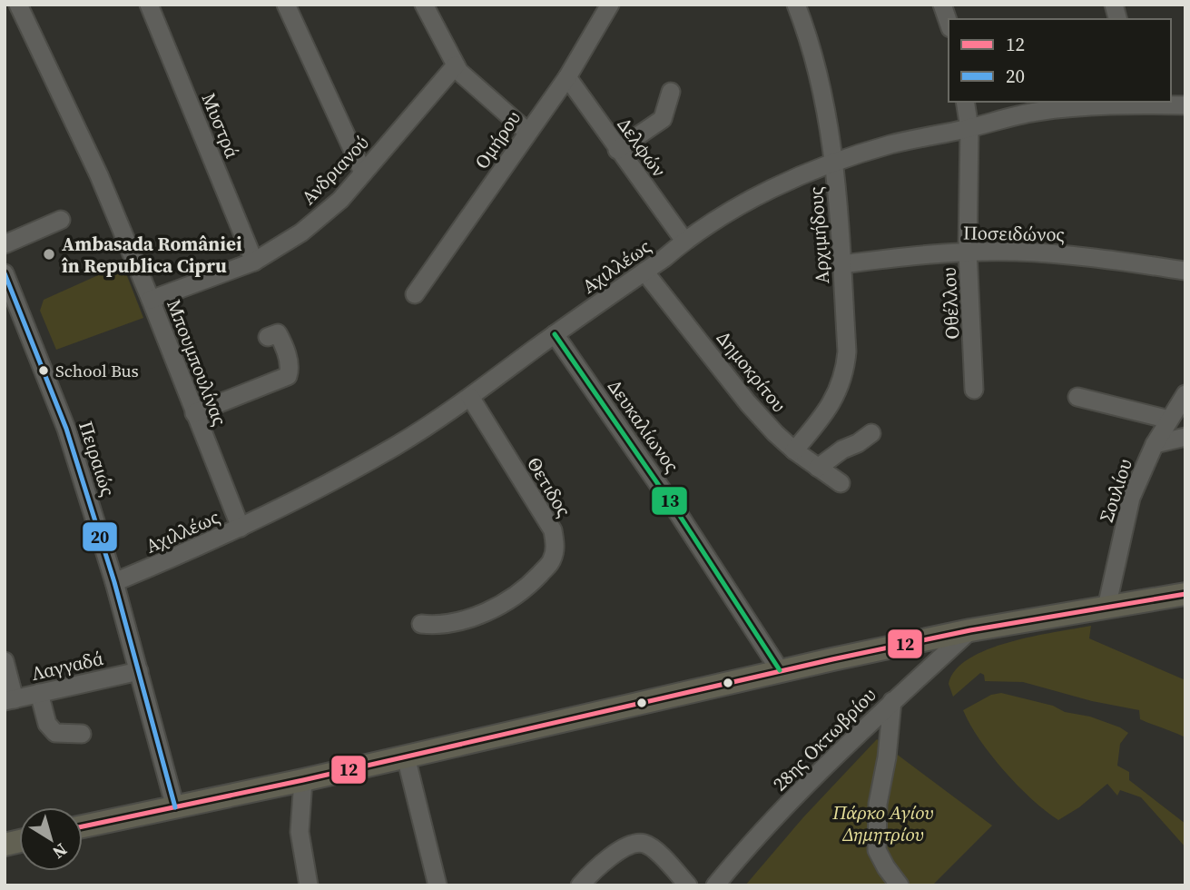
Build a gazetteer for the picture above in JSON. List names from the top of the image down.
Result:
{
  "streets": {
    "street": [
      "Μυστρά",
      "Ομήρου",
      "Δελφών",
      "Ανδριανού",
      "Ποσειδώνος",
      "Αρχιμήδους",
      "Αχιλλέως",
      "Οθέλλου",
      "Μπουμπουλίνας",
      "Δημοκρίτου",
      "Δευκαλίωνος",
      "Πειραιώς",
      "Θετιδος",
      "Σουλίου",
      "Λαγγαδά",
      "28ης Οκτωβρίου"
    ]
  },
  "crossings": [
    ["Μυστρά", "Ανδριανού"],
    ["Ομήρου", "Δελφών"],
    ["Δελφών", "Αχιλλέως"],
    ["Ανδριανού", "Μπουμπουλίνας"],
    ["Ποσειδώνος", "Αρχιμήδους"],
    ["Ποσειδώνος", "Οθέλλου"],
    ["Αρχιμήδους", "Αχιλλέως"],
    ["Αρχιμήδους", "Δημοκρίτου"],
    ["Αχιλλέως", "Οθέλλου"],
    ["Αχιλλέως", "Μπουμπουλίνας"],
    ["Αχιλλέως", "Δημοκρίτου"],
    ["Αχιλλέως", "Δευκαλίωνος"],
    ["Αχιλλέως", "Πειραιώς"],
    ["Αχιλλέως", "Θετιδος"],
    ["Πειραιώς", "Λαγγαδά"]
  ],
  "parks": ["Πάρκο Αγίου Δημητρίου"],
  "places": ["Ambasada României în Republica Cipru", "School Bus"],
  "lines": ["transit line 20", "transit line 13", "transit line 12"],
  "legend": ["12", "20"],
  "north": "bottom right"
}
